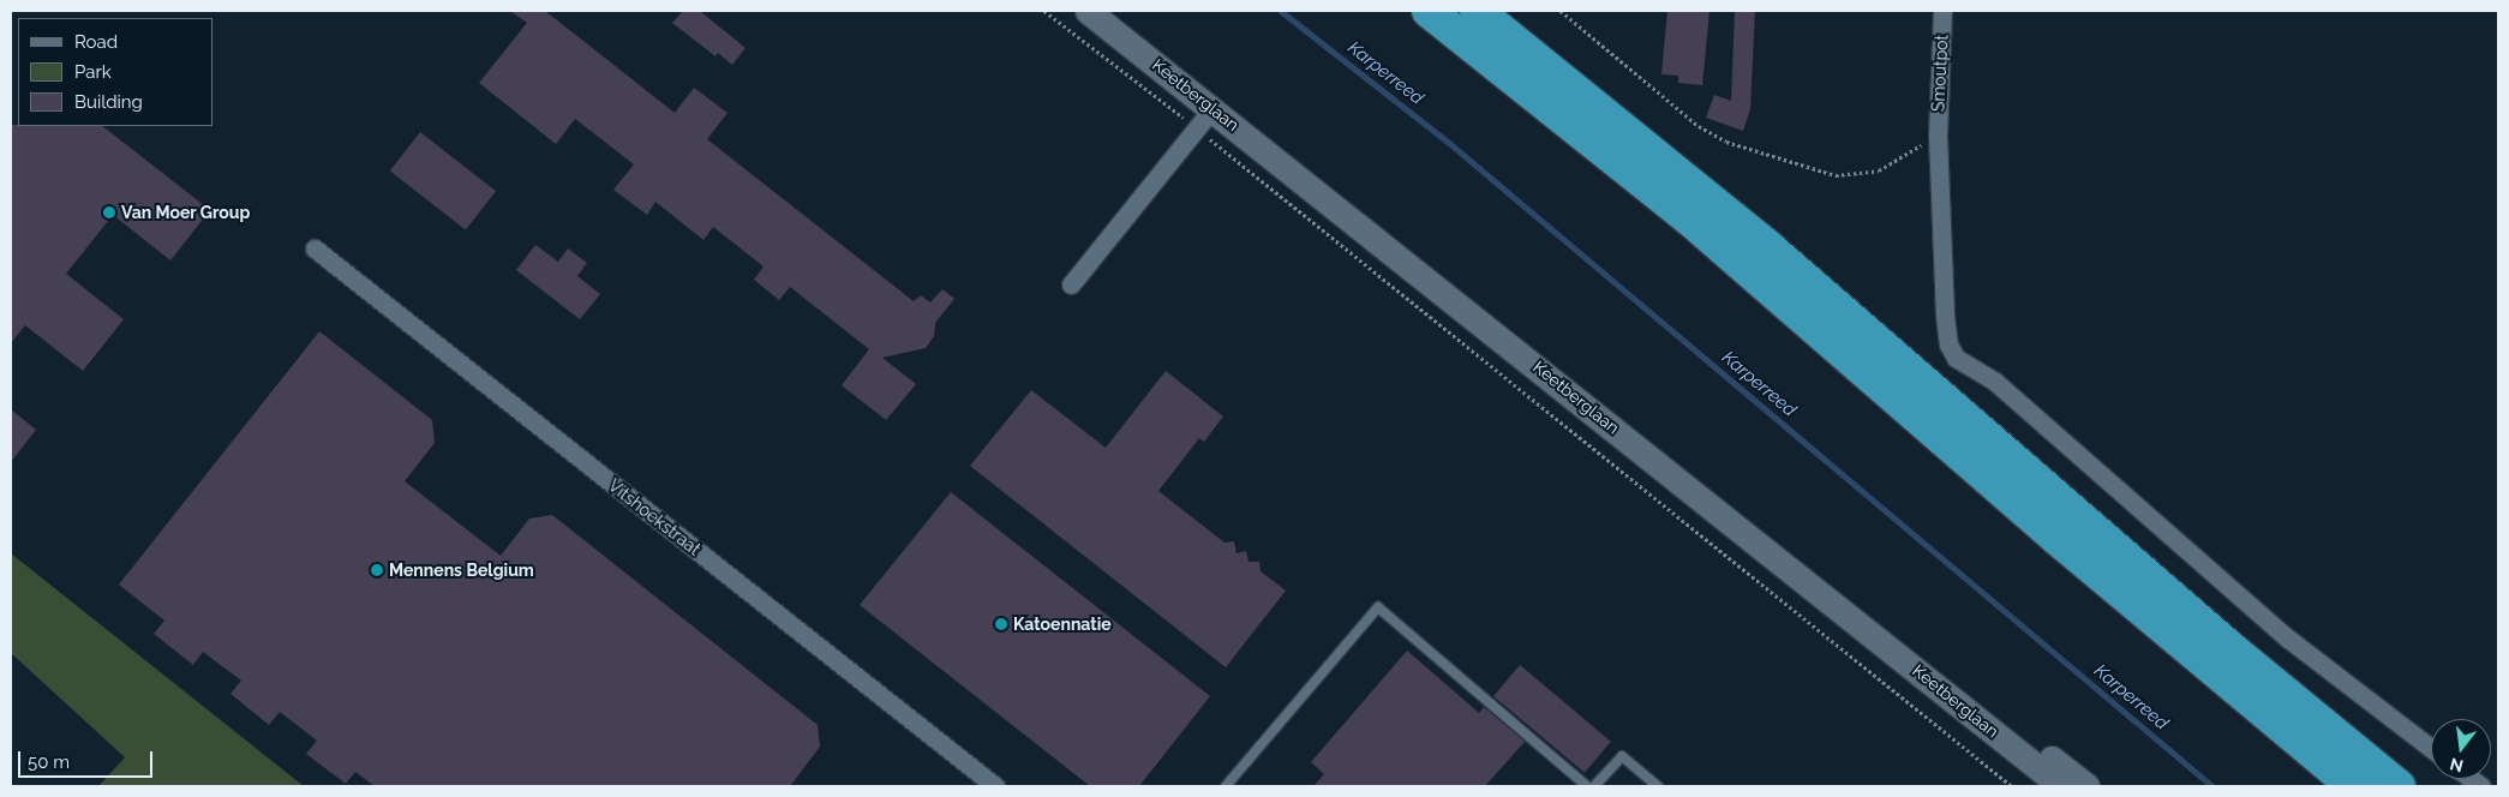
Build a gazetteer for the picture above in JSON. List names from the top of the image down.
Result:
{
  "streets": {
    "main road": ["Keetberglaan"],
    "street": ["Smoutpot", "Vitshoekstraat"]
  },
  "water": ["Karperreed"],
  "places": ["Van Moer Group", "Mennens Belgium", "Katoennatie"],
  "legend": ["Road", "Park", "Building"],
  "scale_bar": "50 m",
  "north": "bottom"
}
